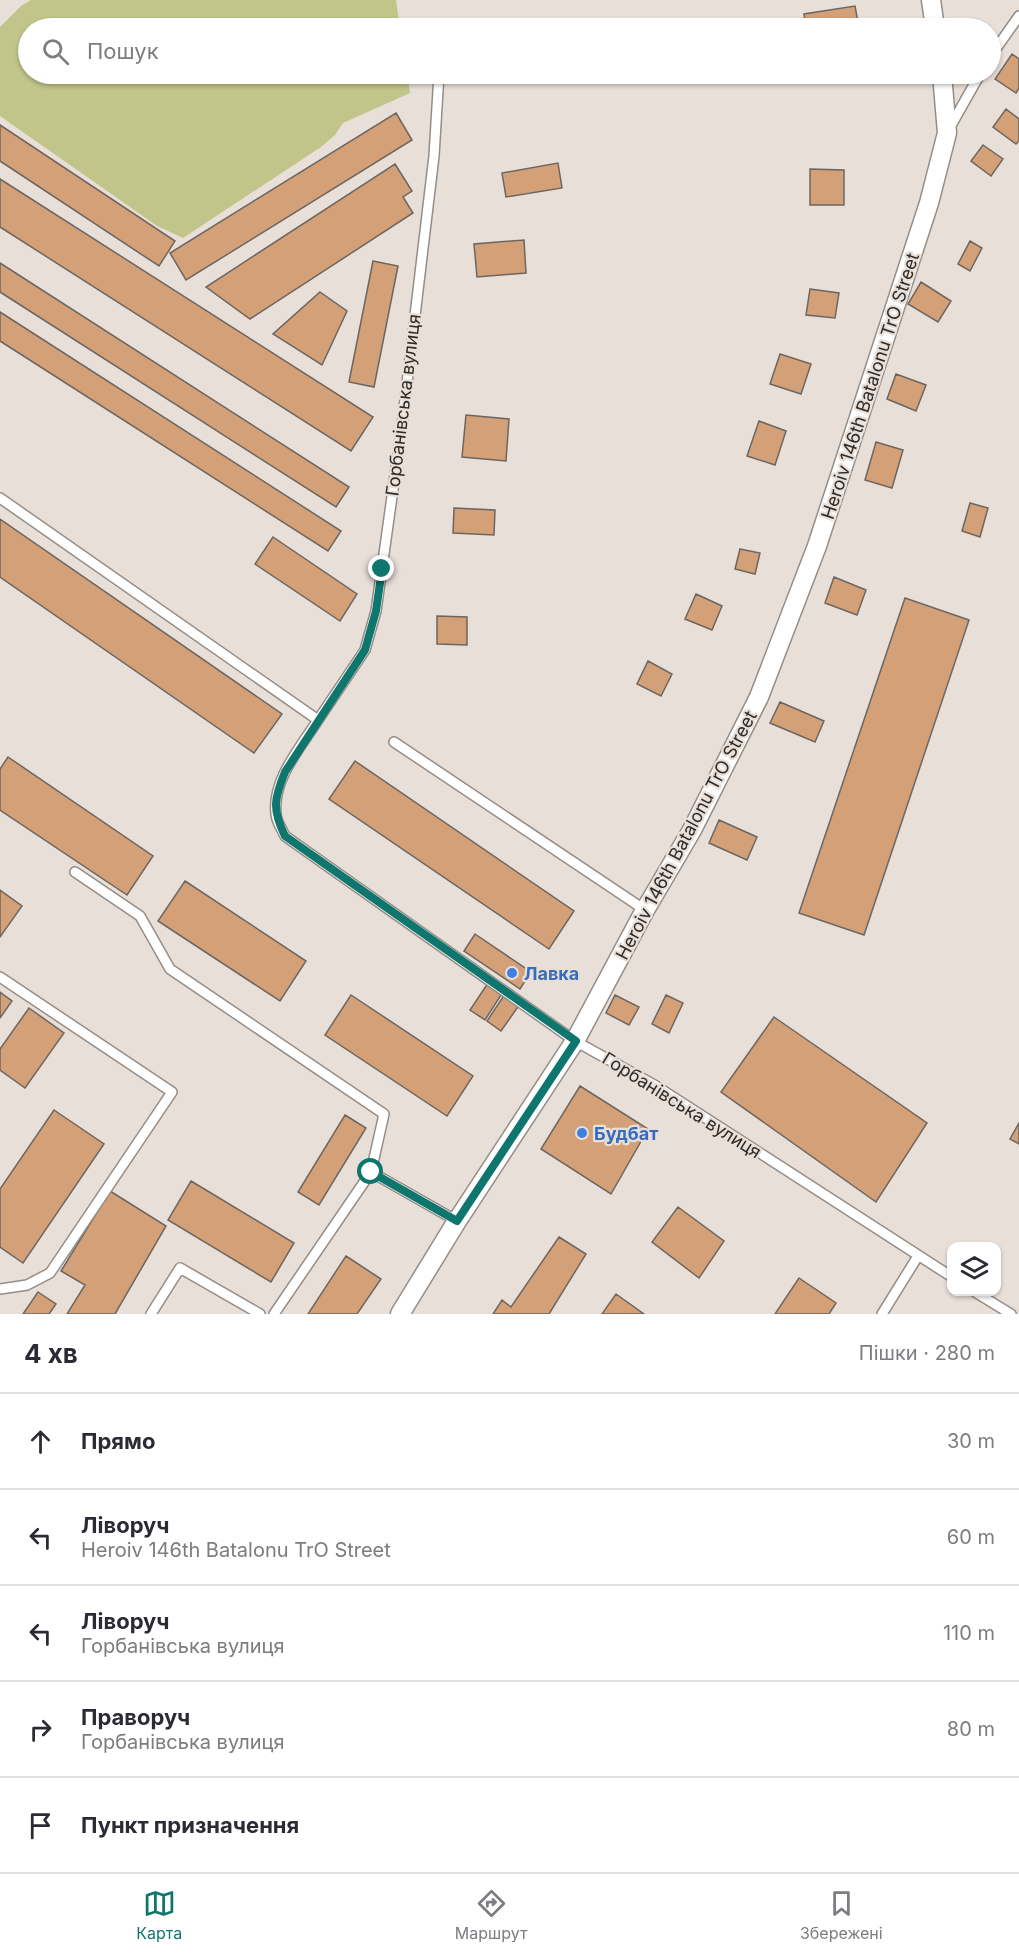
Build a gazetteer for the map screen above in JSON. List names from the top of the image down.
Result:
{
  "streets": {
    "street": ["Heroiv 146th Batalonu TrO Street"],
    "lane": ["Горбанівська вулиця"]
  },
  "crossings": [
    ["Heroiv 146th Batalonu TrO Street", "Горбанівська вулиця"]
  ],
  "places": ["Лавка", "Будбат"],
  "page": {
    "search": "Пошук",
    "heading": ["4 хв", "Пішки · 280 m"],
    "list": [
      ["Прямо", "30 m"],
      ["Ліворуч", "Heroiv 146th Batalonu TrO Street", "60 m"],
      ["Ліворуч", "Горбанівська вулиця", "110 m"],
      ["Праворуч", "Горбанівська вулиця", "80 m"],
      "Пункт призначення"
    ],
    "nav": ["Карта", "Маршрут", "Збережені"]
  }
}
